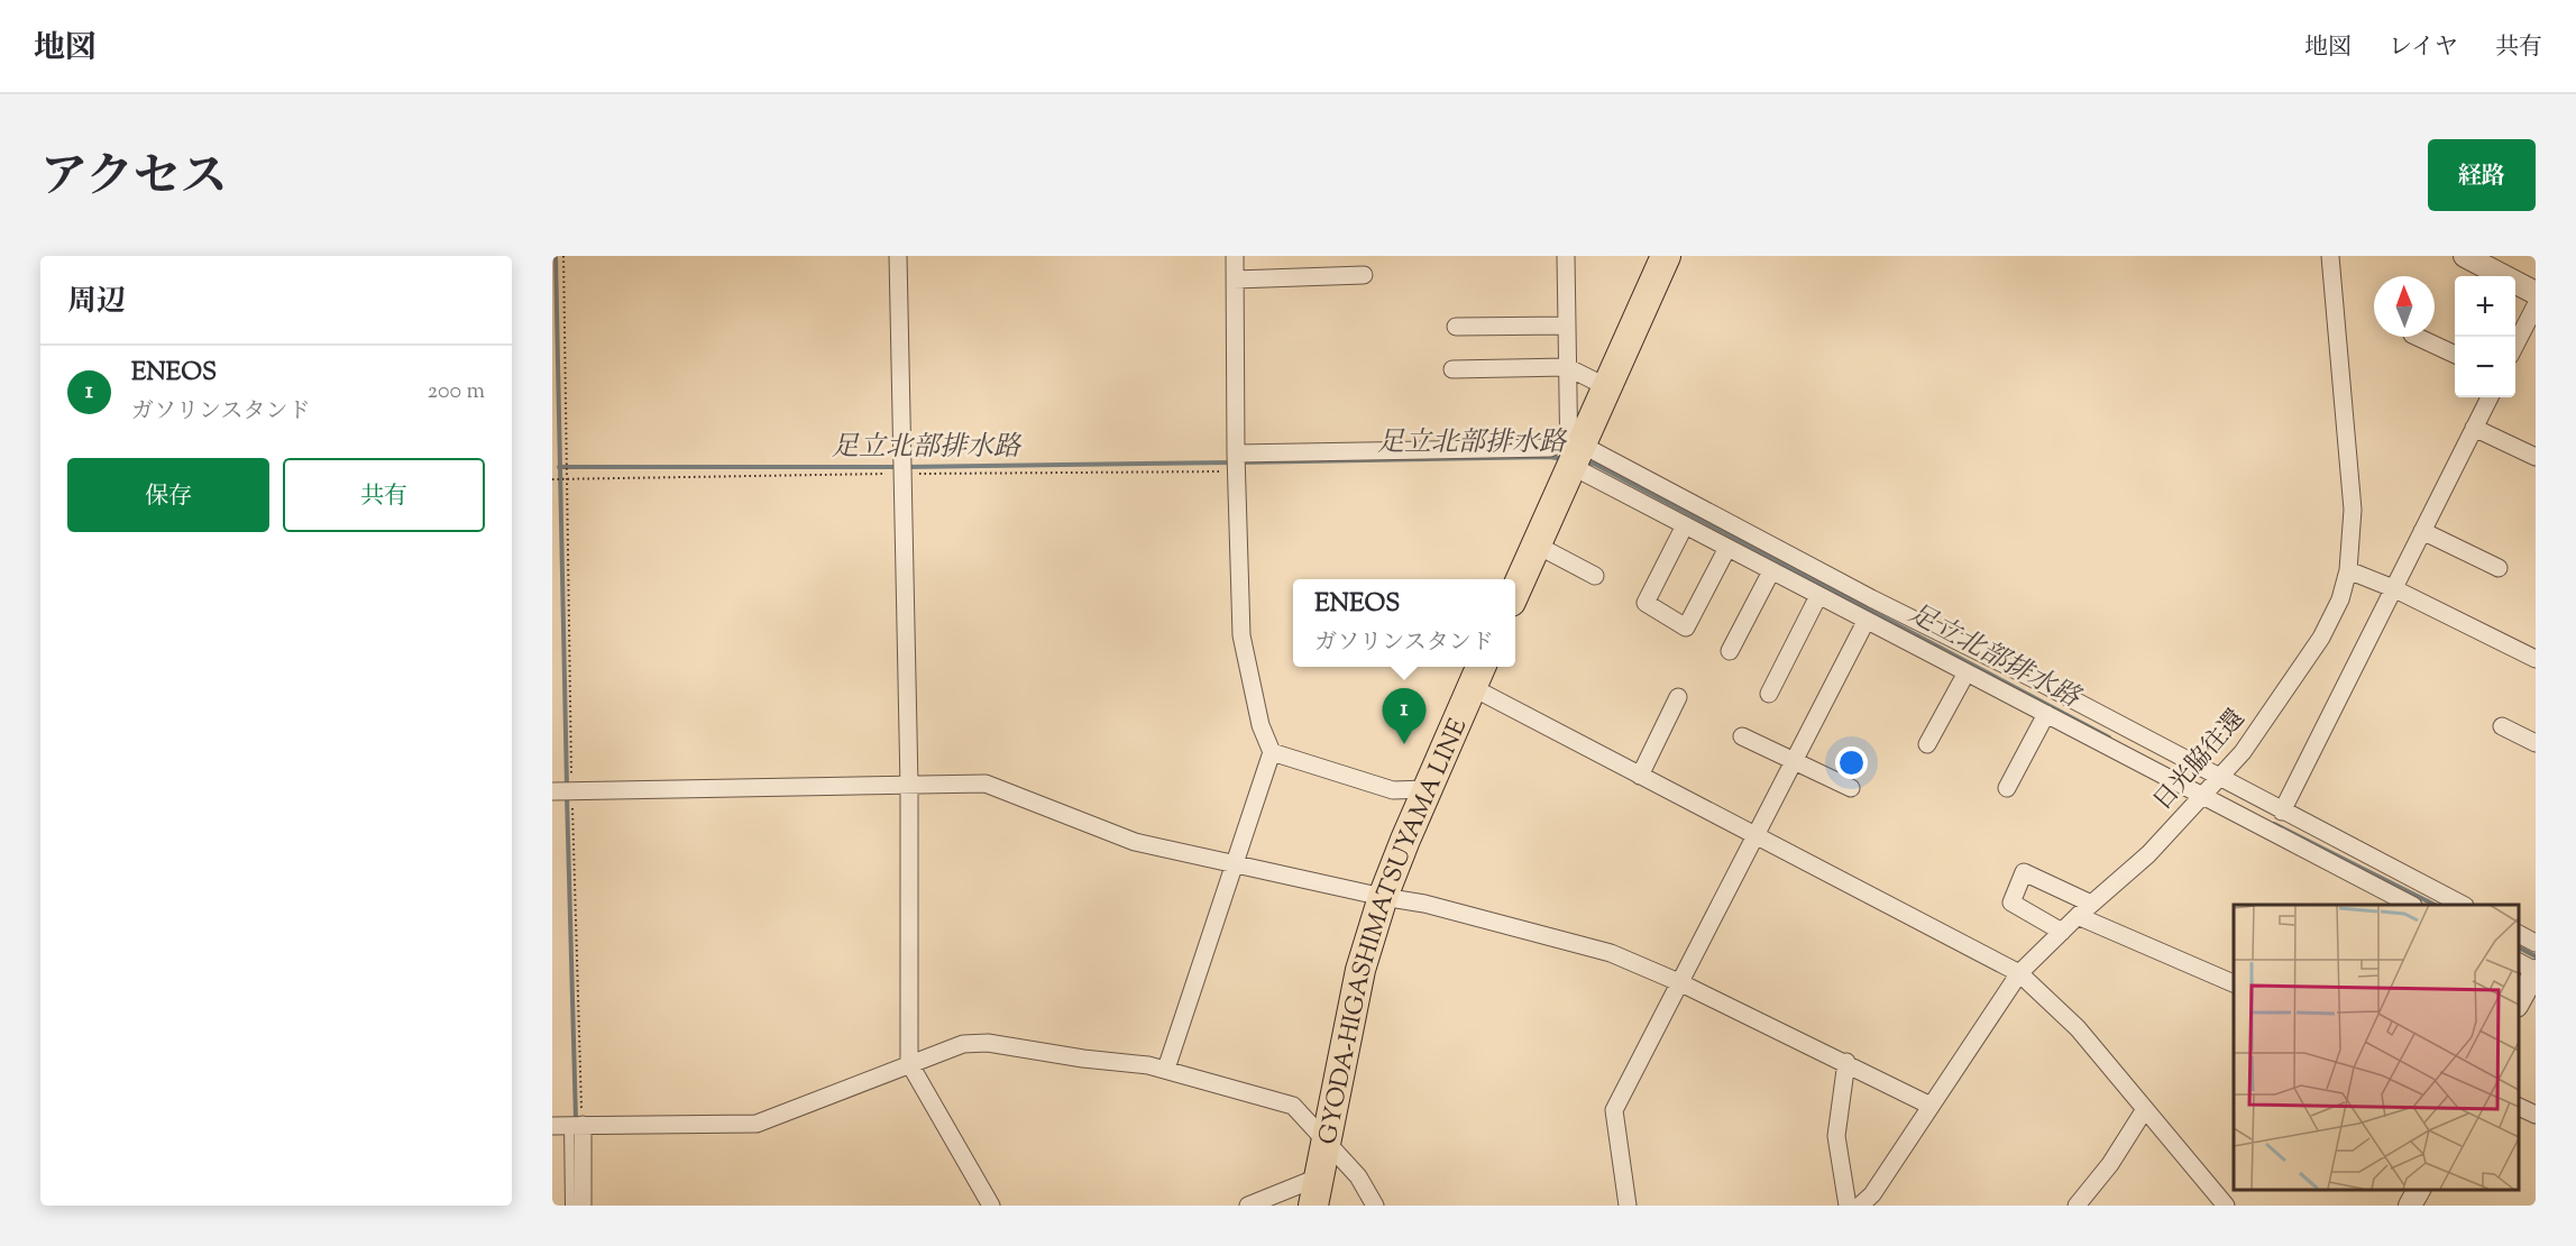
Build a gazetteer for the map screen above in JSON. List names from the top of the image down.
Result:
{
  "streets": {
    "main road": ["GYODA-HIGASHIMATSUYAMA LINE"],
    "street": ["日光脇往還"]
  },
  "water": ["足立北部排水路"],
  "north": "top",
  "page": {
    "header": "地図",
    "nav": ["地図", "レイヤ", "共有"],
    "title": "アクセス",
    "buttons": [
      "経路",
      ["保存", "共有"]
    ],
    "heading": "周辺",
    "map_buttons": ["+", "−"],
    "list": [
      {
        "mark": "1",
        "name": "ENEOS",
        "note": "ガソリンスタンド",
        "value": "200 m"
      }
    ],
    "popup": ["ENEOS", "ガソリンスタンド"],
    "pins": "1"
  }
}
